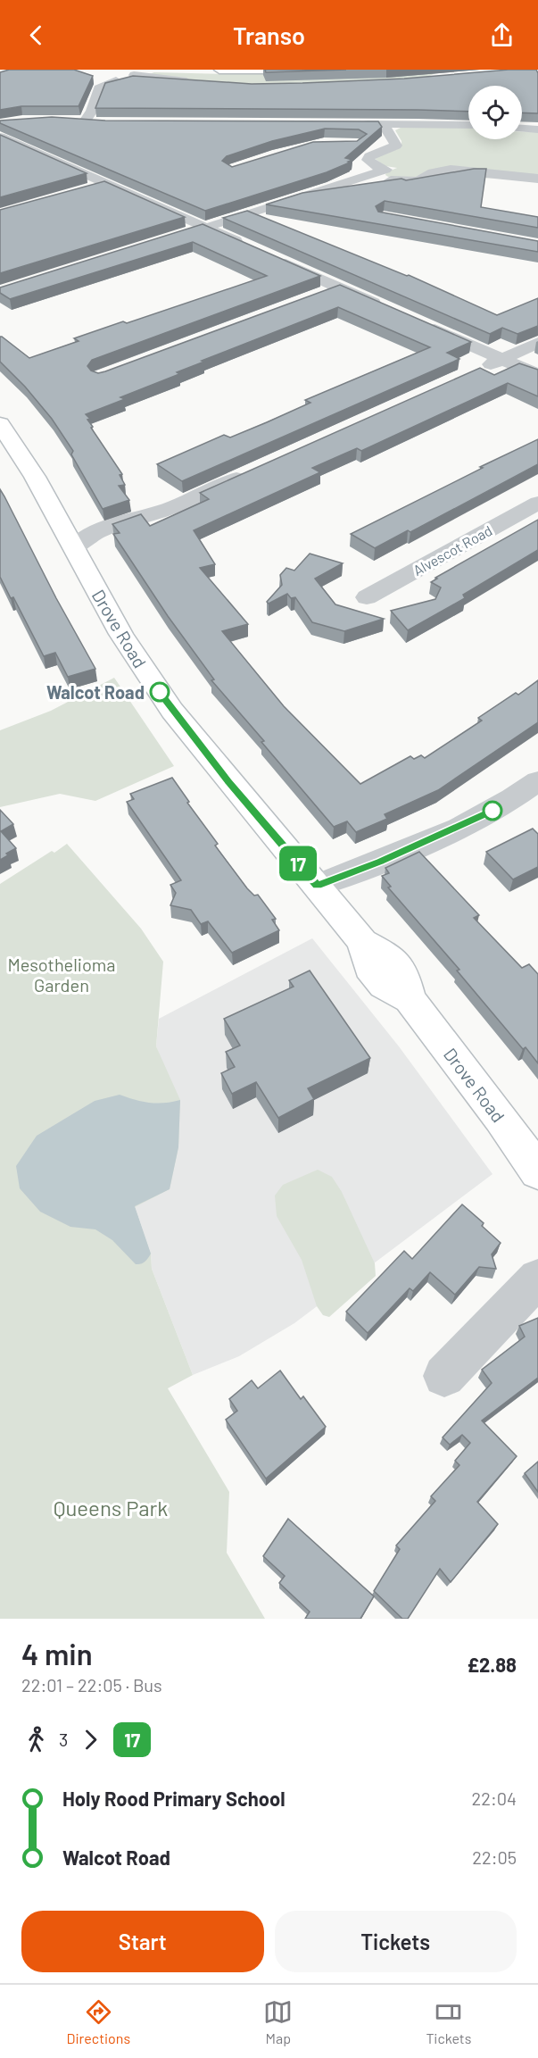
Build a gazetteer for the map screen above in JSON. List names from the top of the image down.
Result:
{
  "streets": {
    "main road": ["Drove Road"],
    "street": ["Alvescot Road"]
  },
  "parks": ["Mesothelioma Garden", "Queens Park"],
  "places": ["Walcot Road"],
  "lines": ["bus line 17"],
  "page": {
    "header": "Transo",
    "on_map": "17",
    "heading": ["4 min", "22:01 – 22:05 · Bus", "£2.88"],
    "legs": ["3", "17"],
    "list": [
      {
        "name": "Holy Rood Primary School",
        "value": "22:04"
      },
      {
        "name": "Walcot Road",
        "value": "22:05"
      }
    ],
    "buttons": ["Start", "Tickets"],
    "tabs": ["Directions", "Map", "Tickets"]
  }
}
